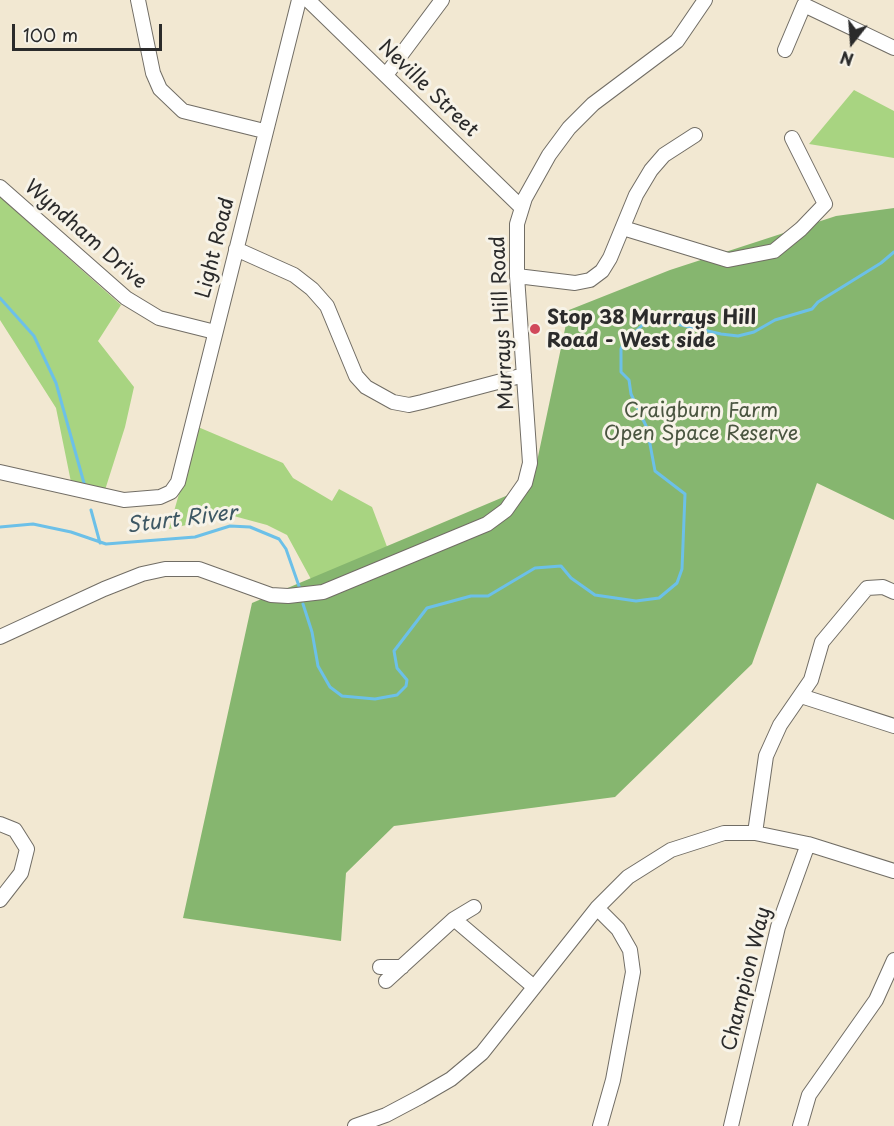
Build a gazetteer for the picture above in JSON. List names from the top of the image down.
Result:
{
  "streets": {
    "street": [
      "Neville Street",
      "Wyndham Drive",
      "Light Road",
      "Murrays Hill Road",
      "Champion Way"
    ]
  },
  "crossings": [
    ["Neville Street", "Murrays Hill Road"],
    ["Wyndham Drive", "Light Road"]
  ],
  "water": ["Sturt River"],
  "parks": ["Craigburn Farm Open Space Reserve"],
  "places": ["Stop 38 Murrays Hill Road - West side"],
  "scale_bar": "100 m",
  "north": "bottom"
}
